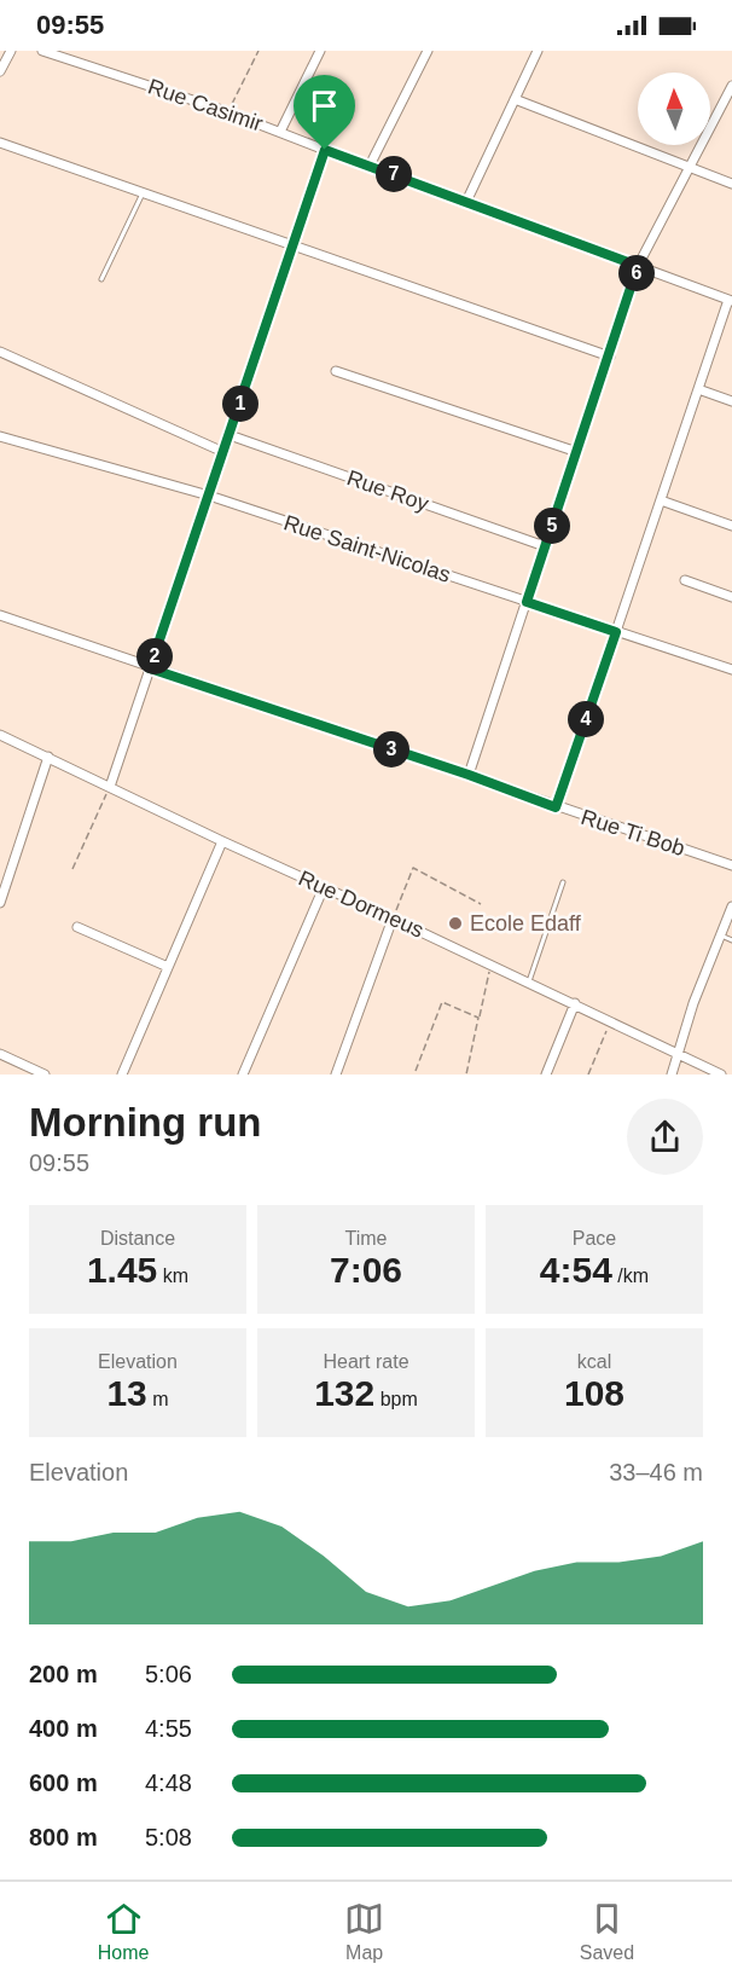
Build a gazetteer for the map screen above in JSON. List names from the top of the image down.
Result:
{
  "streets": {
    "street": [
      "Rue Casimir",
      "Rue Roy",
      "Rue Saint-Nicolas",
      "Rue Ti Bob",
      "Rue Dormeus"
    ]
  },
  "places": ["Ecole Edaff"],
  "north": "top",
  "page": {
    "status": "09:55",
    "pins": [
      "7",
      "6",
      "1",
      "5",
      "2",
      "4",
      "3"
    ],
    "heading": ["Morning run", "09:55"],
    "stats": [
      ["Distance", "1.45 km"],
      ["Time", "7:06"],
      ["Pace", "4:54 /km"],
      ["Elevation", "13 m"],
      ["Heart rate", "132 bpm"],
      ["kcal", "108"]
    ],
    "chart": ["Elevation", "33–46 m"],
    "list": [
      {
        "name": "200 m",
        "note": "5:06"
      },
      {
        "name": "400 m",
        "note": "4:55"
      },
      {
        "name": "600 m",
        "note": "4:48"
      },
      {
        "name": "800 m",
        "note": "5:08"
      }
    ],
    "tabs": ["Home", "Map", "Saved"]
  }
}
